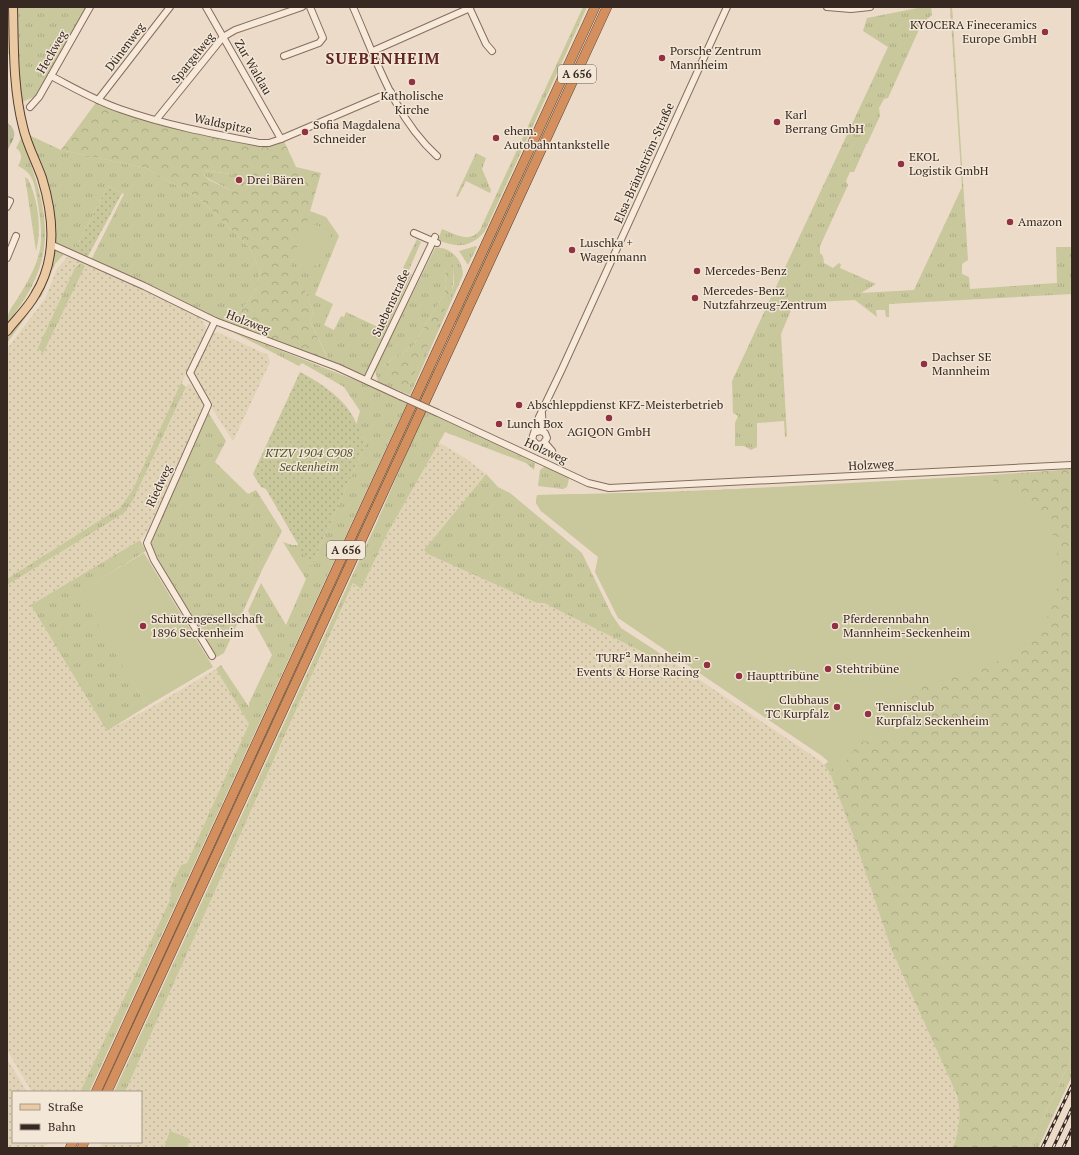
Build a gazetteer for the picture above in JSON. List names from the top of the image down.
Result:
{
  "streets": {
    "highway": ["A 656"],
    "street": [
      "Dünenweg",
      "Heckweg",
      "Spargelweg",
      "Zur Waldau",
      "Waldspitze",
      "Elsa-Brändström-Straße",
      "Suebenstraße",
      "Holzweg",
      "Riedweg"
    ]
  },
  "crossings": [
    ["Dünenweg", "Waldspitze"],
    ["Heckweg", "Waldspitze"],
    ["Spargelweg", "Zur Waldau"],
    ["Spargelweg", "Waldspitze"],
    ["Zur Waldau", "Waldspitze"],
    ["Suebenstraße", "Holzweg"],
    ["Holzweg", "Riedweg"]
  ],
  "districts": ["SUEBENHEIM"],
  "parks": ["KTZV 1904 C908 Seckenheim"],
  "places": [
    "KYOCERA Fineceramics Europe GmbH",
    "Porsche Zentrum Mannheim",
    "Katholische Kirche",
    "Karl Berrang GmbH",
    "Sofia Magdalena Schneider",
    "ehem. Autobahntankstelle",
    "EKOL Logistik GmbH",
    "Drei Bären",
    "Amazon",
    "Luschka + Wagenmann",
    "Mercedes-Benz",
    "Mercedes-Benz Nutzfahrzeug-Zentrum",
    "Dachser SE Mannheim",
    "Abschleppdienst KFZ-Meisterbetrieb",
    "AGIQON GmbH",
    "Lunch Box",
    "Schützengesellschaft 1896 Seckenheim",
    "Pferderennbahn Mannheim-Seckenheim",
    "TURF² Mannheim - Events & Horse Racing",
    "Stehtribüne",
    "Haupttribüne",
    "Clubhaus TC Kurpfalz",
    "Tennisclub Kurpfalz Seckenheim"
  ],
  "legend": ["Straße", "Bahn"]
}
